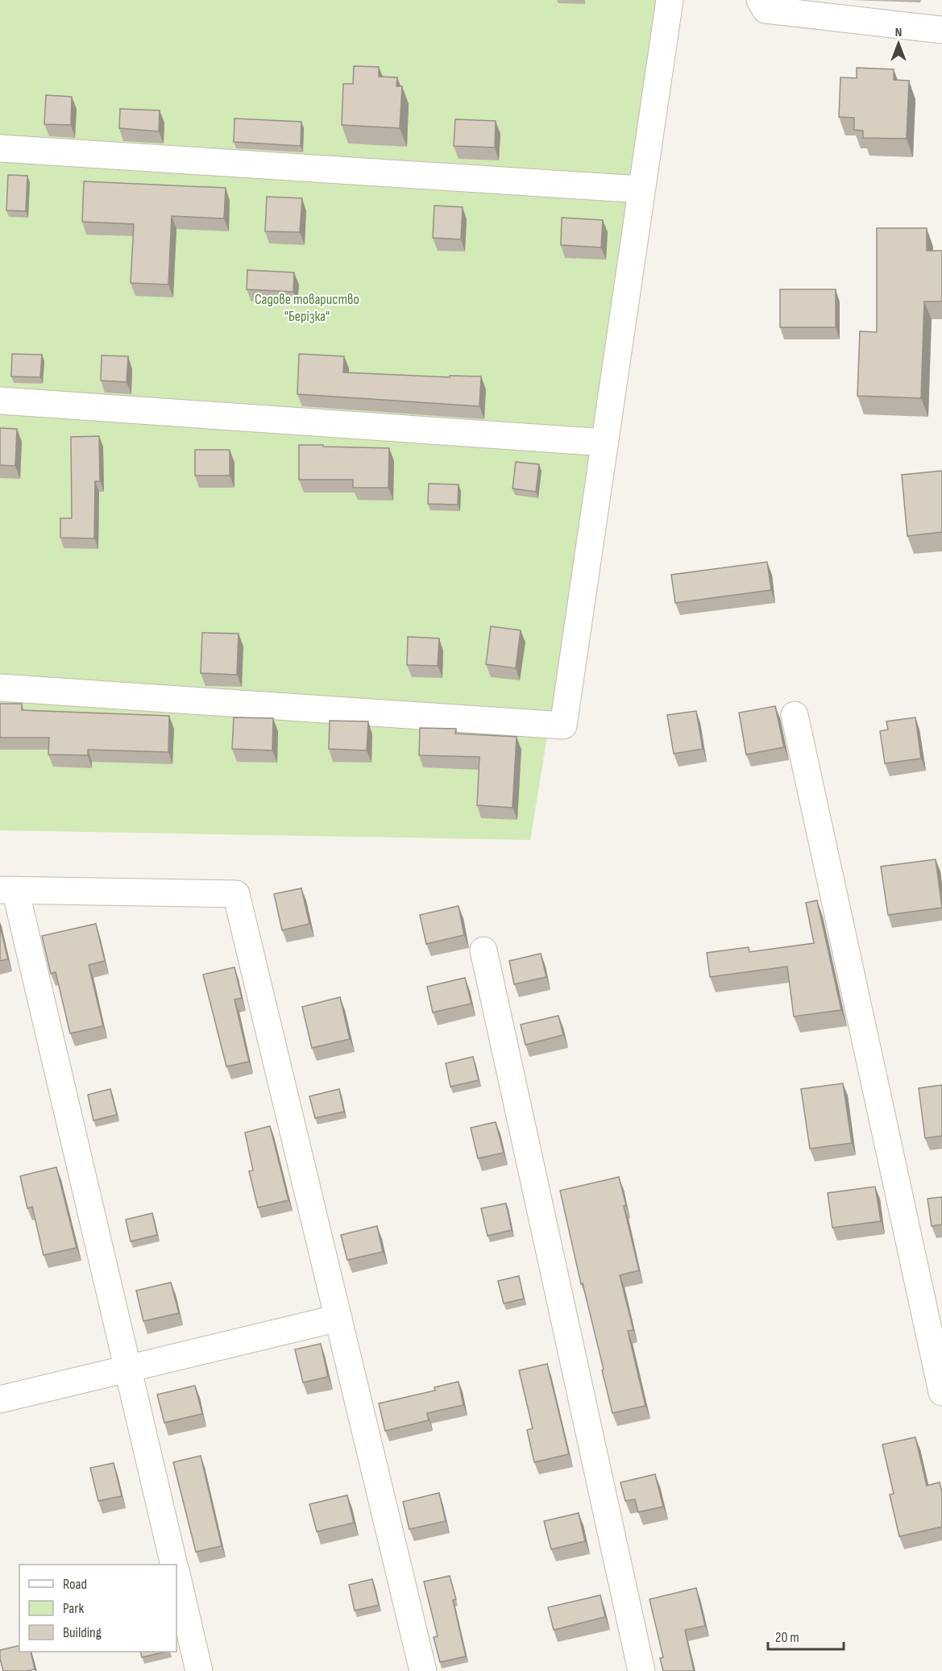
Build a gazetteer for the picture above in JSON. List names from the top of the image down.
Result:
{
  "parks": ["Садове товариство \"Берізка\""],
  "legend": ["Road", "Park", "Building"],
  "scale_bar": "20 m",
  "north": "top"
}
